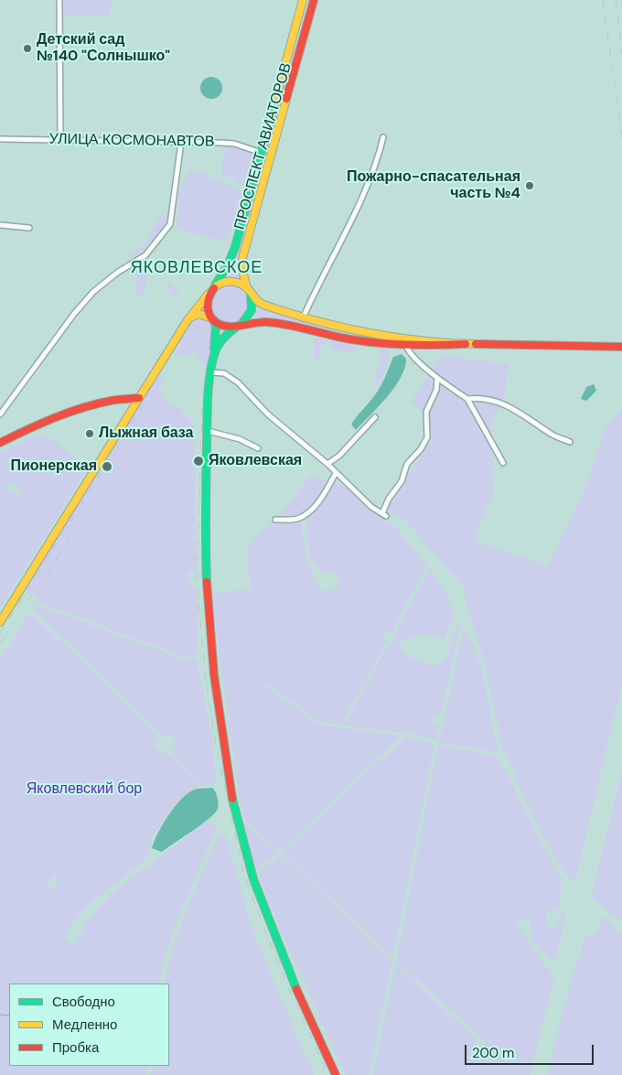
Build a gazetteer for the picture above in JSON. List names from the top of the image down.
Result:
{
  "streets": {
    "main road": ["ПРОСПЕКТ АВИАТОРОВ"],
    "street": ["УЛИЦА КОСМОНАВТОВ"]
  },
  "crossings": [
    ["УЛИЦА КОСМОНАВТОВ", "ПРОСПЕКТ АВИАТОРОВ"]
  ],
  "districts": ["ЯКОВЛЕВСКОЕ"],
  "parks": ["Яковлевский бор"],
  "places": [
    "Детский сад №140 \"Солнышко\"",
    "Пожарно-спасательная часть №4",
    "Лыжная база",
    "Яковлевская",
    "Пионерская"
  ],
  "legend": ["Свободно", "Медленно", "Пробка"],
  "scale_bar": "200 m"
}
